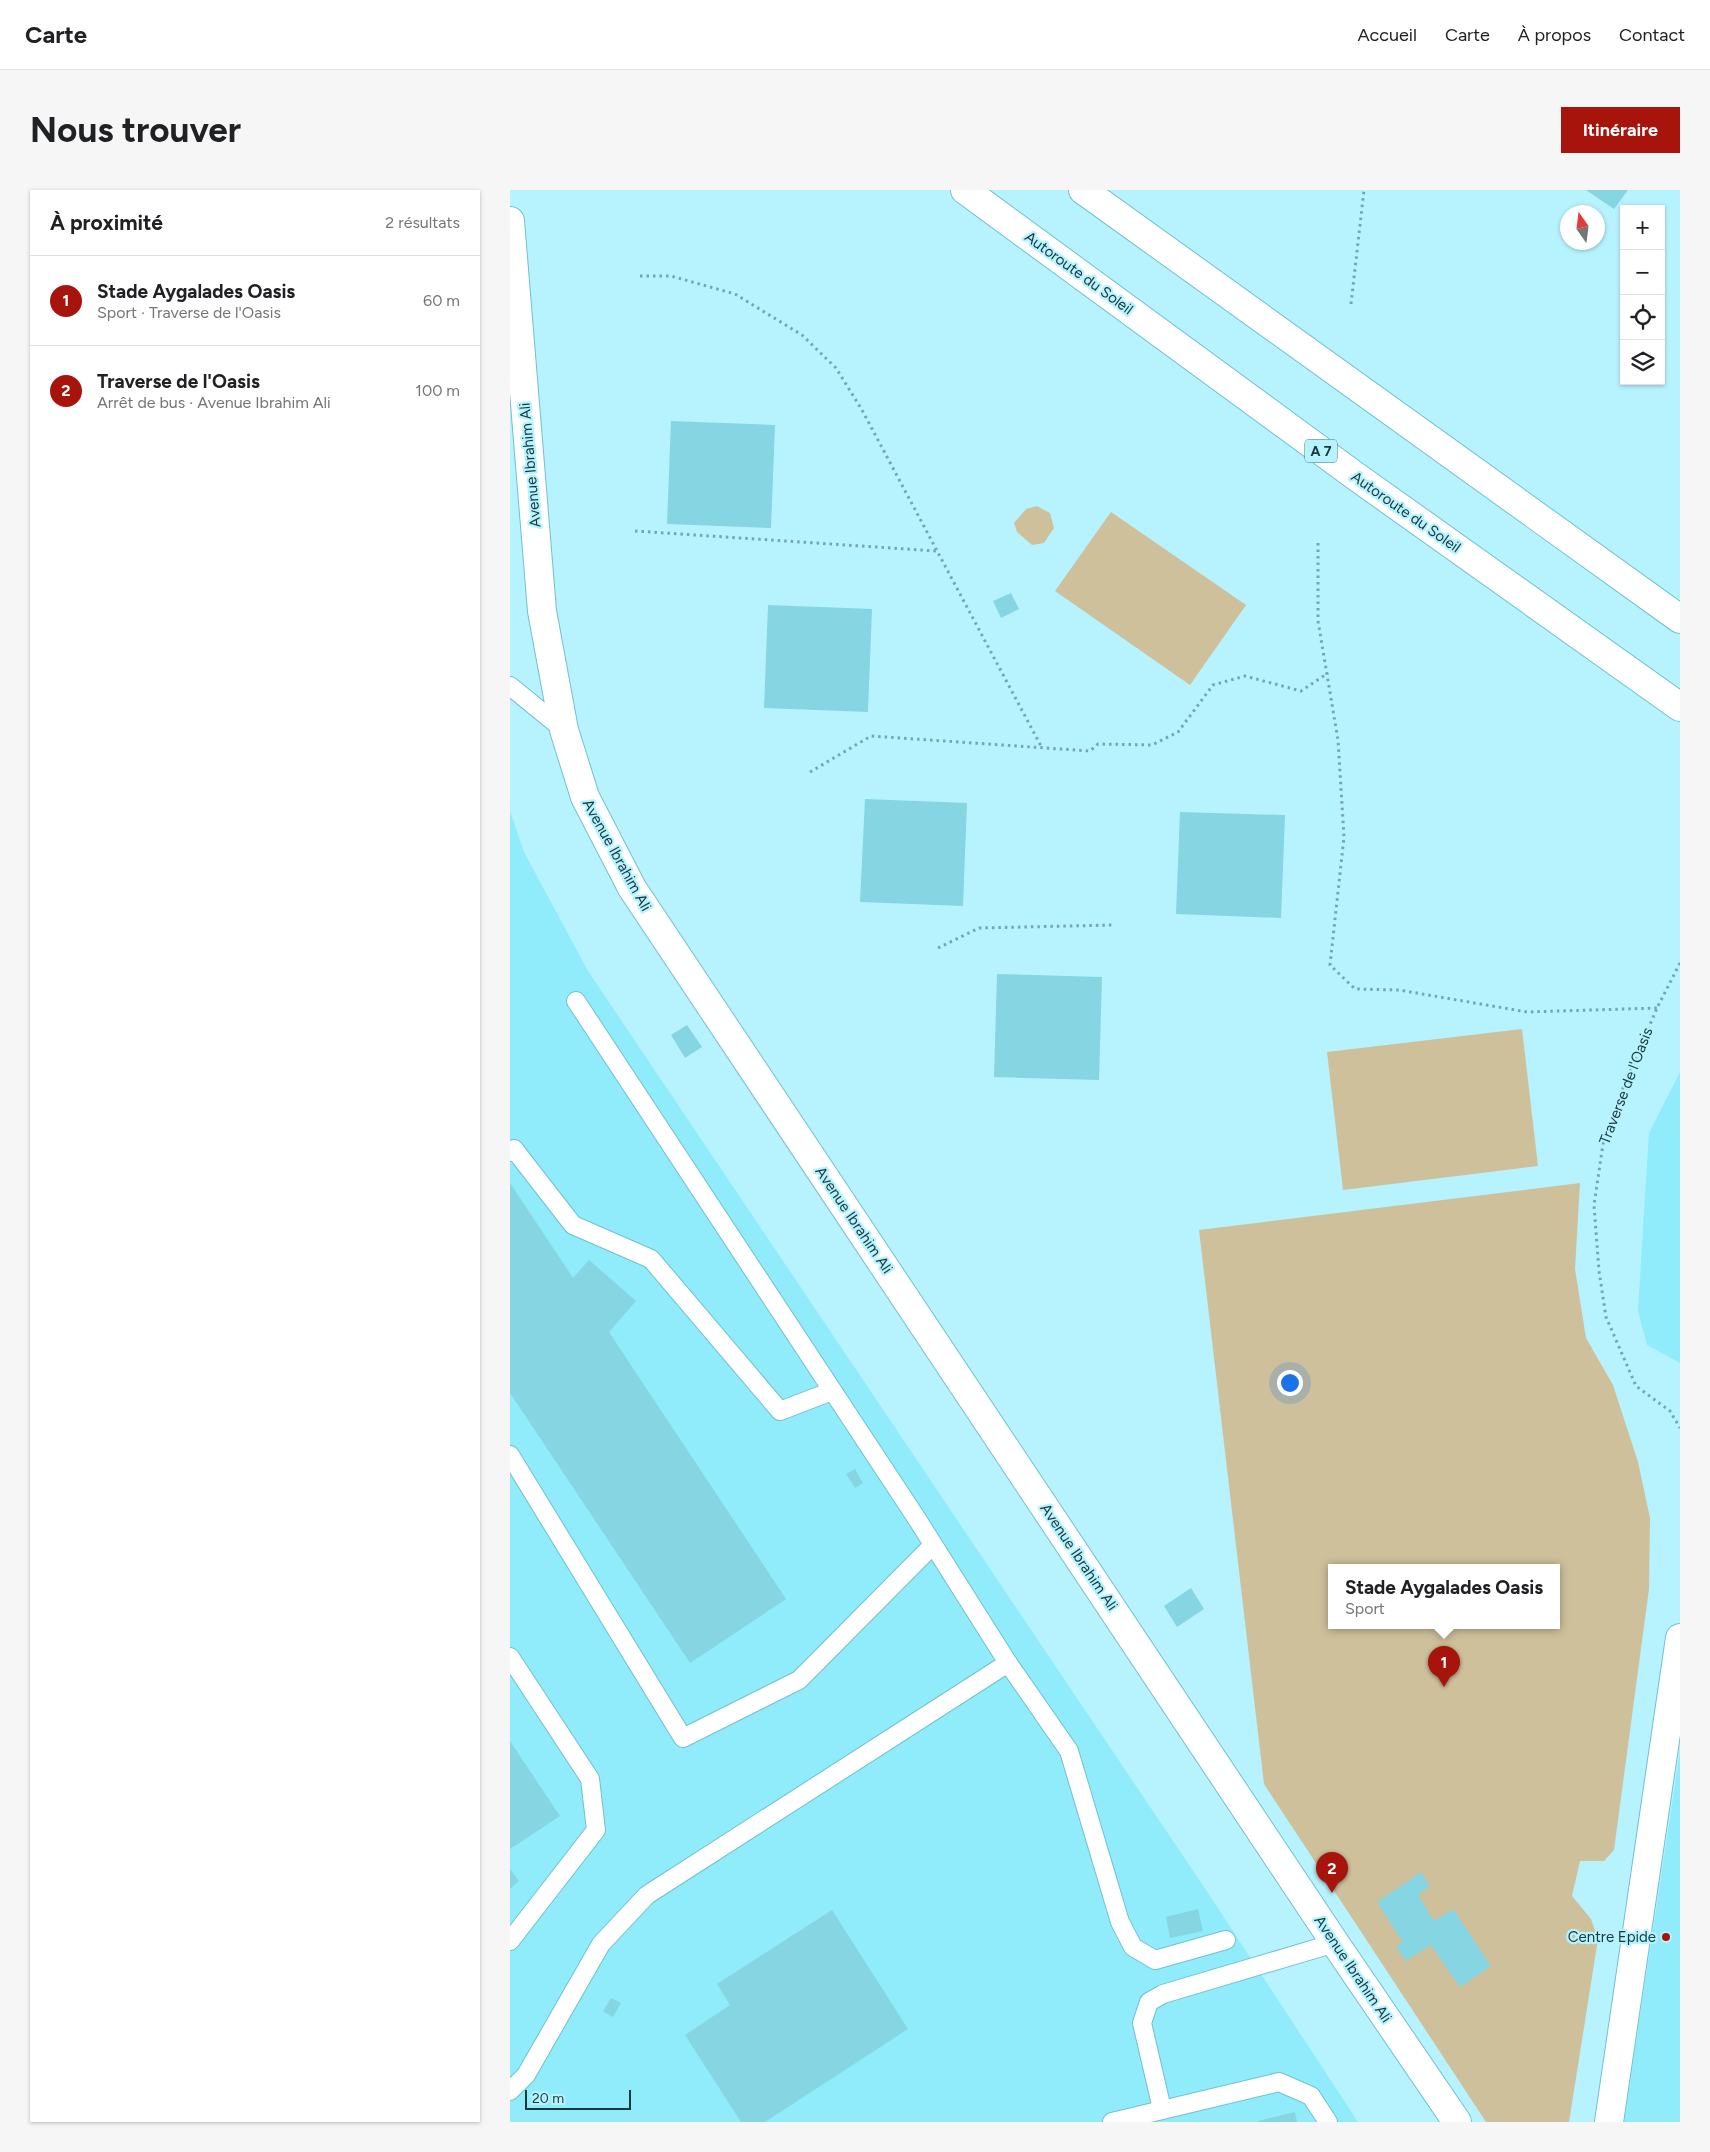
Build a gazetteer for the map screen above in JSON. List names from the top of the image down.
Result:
{
  "streets": {
    "main road": ["Autoroute du Soleil", "A 7", "Avenue Ibrahim Ali"],
    "path": ["Traverse de l'Oasis"]
  },
  "places": ["Centre Epide"],
  "scale_bar": "20 m",
  "north": "top",
  "page": {
    "header": "Carte",
    "nav": [
      "Accueil",
      "Carte",
      "À propos",
      "Contact"
    ],
    "buttons": "Itinéraire",
    "title": "Nous trouver",
    "heading": ["À proximité", "2 résultats"],
    "map_buttons": ["+", "−"],
    "list": [
      {
        "mark": "1",
        "name": "Stade Aygalades Oasis",
        "note": "Sport · Traverse de l'Oasis",
        "value": "60 m"
      },
      {
        "mark": "2",
        "name": "Traverse de l'Oasis",
        "note": "Arrêt de bus · Avenue Ibrahim Ali",
        "value": "100 m"
      }
    ],
    "popup": ["Stade Aygalades Oasis", "Sport"],
    "pins": ["1", "2"],
    "scale": "20 m"
  }
}
